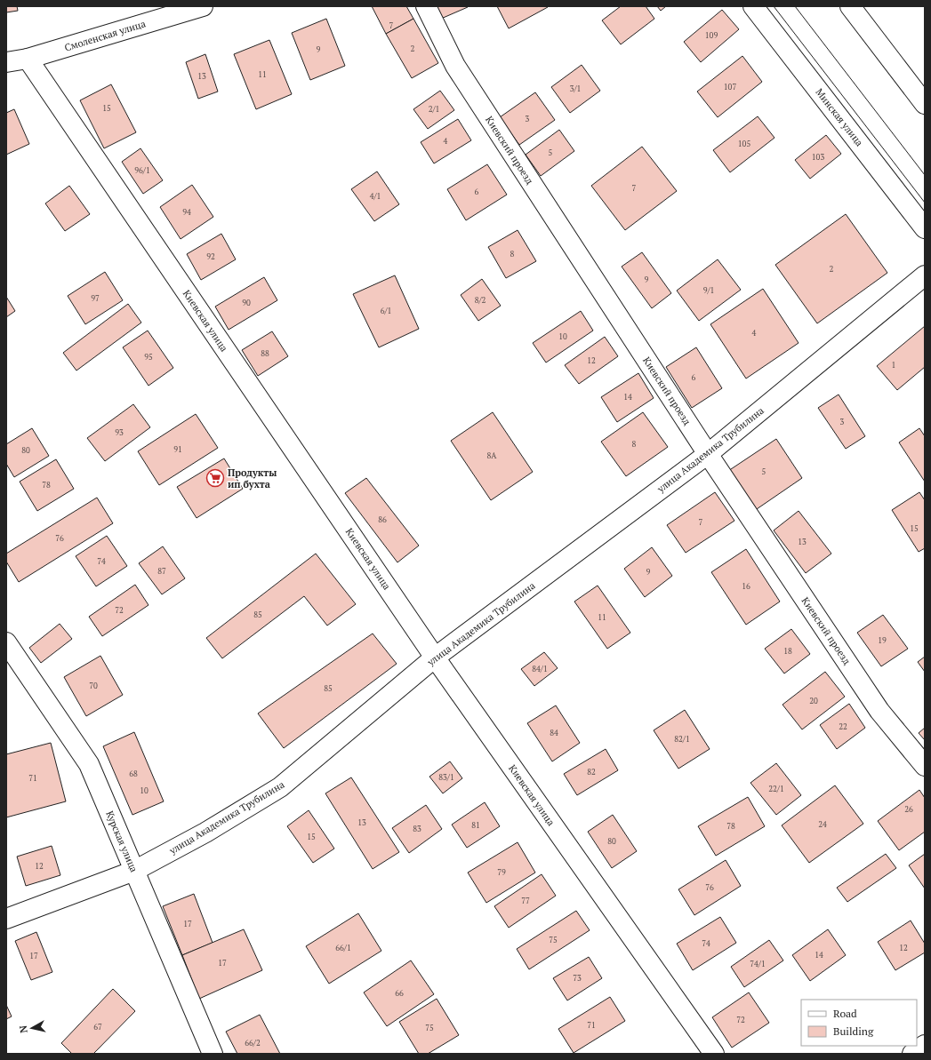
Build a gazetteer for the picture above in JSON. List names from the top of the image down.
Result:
{
  "streets": {
    "street": [
      "Смоленская улица",
      "Минская улица",
      "Киевский проезд",
      "Киевская улица",
      "улица Академика Трубилина",
      "Курская улица"
    ]
  },
  "crossings": [
    ["Смоленская улица", "Киевская улица"],
    ["Киевский проезд", "улица Академика Трубилина"],
    ["Киевская улица", "улица Академика Трубилина"],
    ["улица Академика Трубилина", "Курская улица"]
  ],
  "places": {
    "supermarket": ["Продукты ип бухта"]
  },
  "house_numbers": [
    "7",
    "109",
    "2",
    "9",
    "11",
    "13",
    "107",
    "3/1",
    "15",
    "2/1",
    "3",
    "4",
    "105",
    "5",
    "103",
    "96/1",
    "7",
    "6",
    "4/1",
    "94",
    "8",
    "92",
    "2",
    "9",
    "9/1",
    "97",
    "8/2",
    "90",
    "6/1",
    "4",
    "10",
    "88",
    "95",
    "12",
    "1",
    "6",
    "14",
    "3",
    "93",
    "8",
    "91",
    "80",
    "8А",
    "5",
    "78",
    "86",
    "7",
    "15",
    "76",
    "13",
    "74",
    "87",
    "9",
    "16",
    "72",
    "85",
    "11",
    "19",
    "18",
    "84/1",
    "70",
    "85",
    "20",
    "22",
    "84",
    "82/1",
    "82",
    "68",
    "83/1",
    "71",
    "22/1",
    "10",
    "26",
    "13",
    "24",
    "81",
    "78",
    "83",
    "15",
    "80",
    "12",
    "79",
    "76",
    "77",
    "17",
    "75",
    "74",
    "66/1",
    "12",
    "14",
    "17",
    "17",
    "74/1",
    "73",
    "66",
    "72",
    "71",
    "67",
    "75",
    "66/2"
  ],
  "legend": ["Road", "Building"],
  "north": "left"
}
